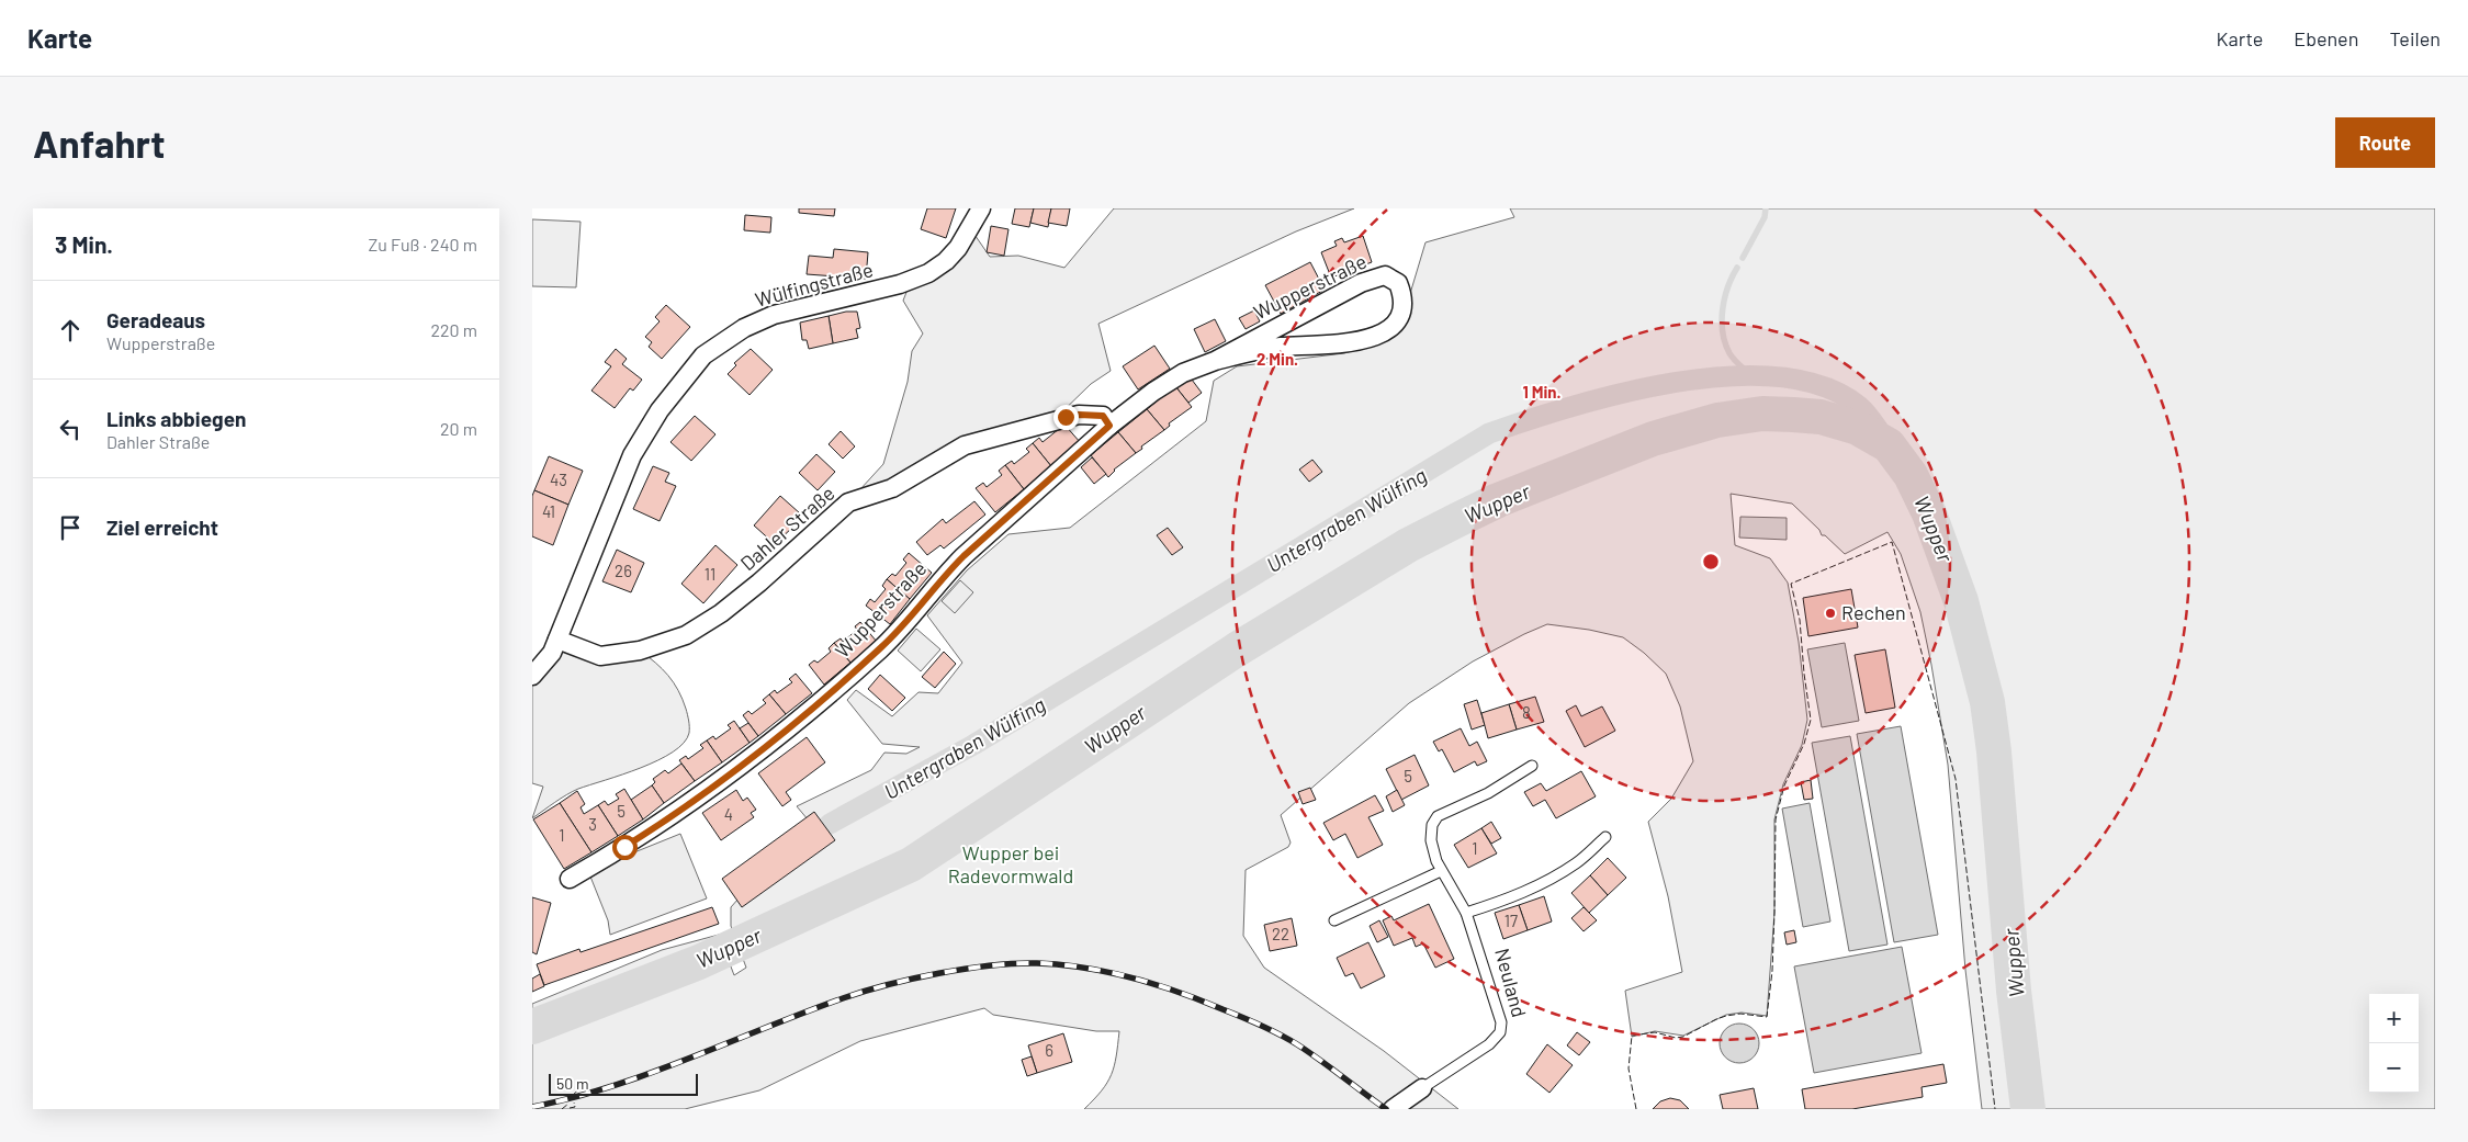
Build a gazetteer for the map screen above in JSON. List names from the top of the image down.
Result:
{
  "streets": {
    "street": [
      "Wülfingstraße",
      "Wupperstraße",
      "Dahler Straße",
      "Neuland"
    ]
  },
  "crossings": [
    ["Wülfingstraße", "Dahler Straße"],
    ["Wupperstraße", "Dahler Straße"]
  ],
  "water": ["Wupper", "Untergraben Wülfing"],
  "parks": ["Wupper bei Radevormwald"],
  "places": ["Rechen"],
  "house_numbers": [
    "43",
    "41",
    "26",
    "11",
    "8",
    "5",
    "5",
    "4",
    "3",
    "1",
    "1",
    "17",
    "22",
    "6"
  ],
  "scale_bar": "50 m",
  "page": {
    "header": "Karte",
    "nav": ["Karte", "Ebenen", "Teilen"],
    "buttons": "Route",
    "title": "Anfahrt",
    "heading": ["3 Min.", "Zu Fuß · 240 m"],
    "list": [
      ["Geradeaus", "Wupperstraße", "220 m"],
      ["Links abbiegen", "Dahler Straße", "20 m"],
      "Ziel erreicht"
    ],
    "map_buttons": ["+", "−"],
    "scale": "50 m"
  },
  "rings": ["2 Min.", "1 Min."]
}
